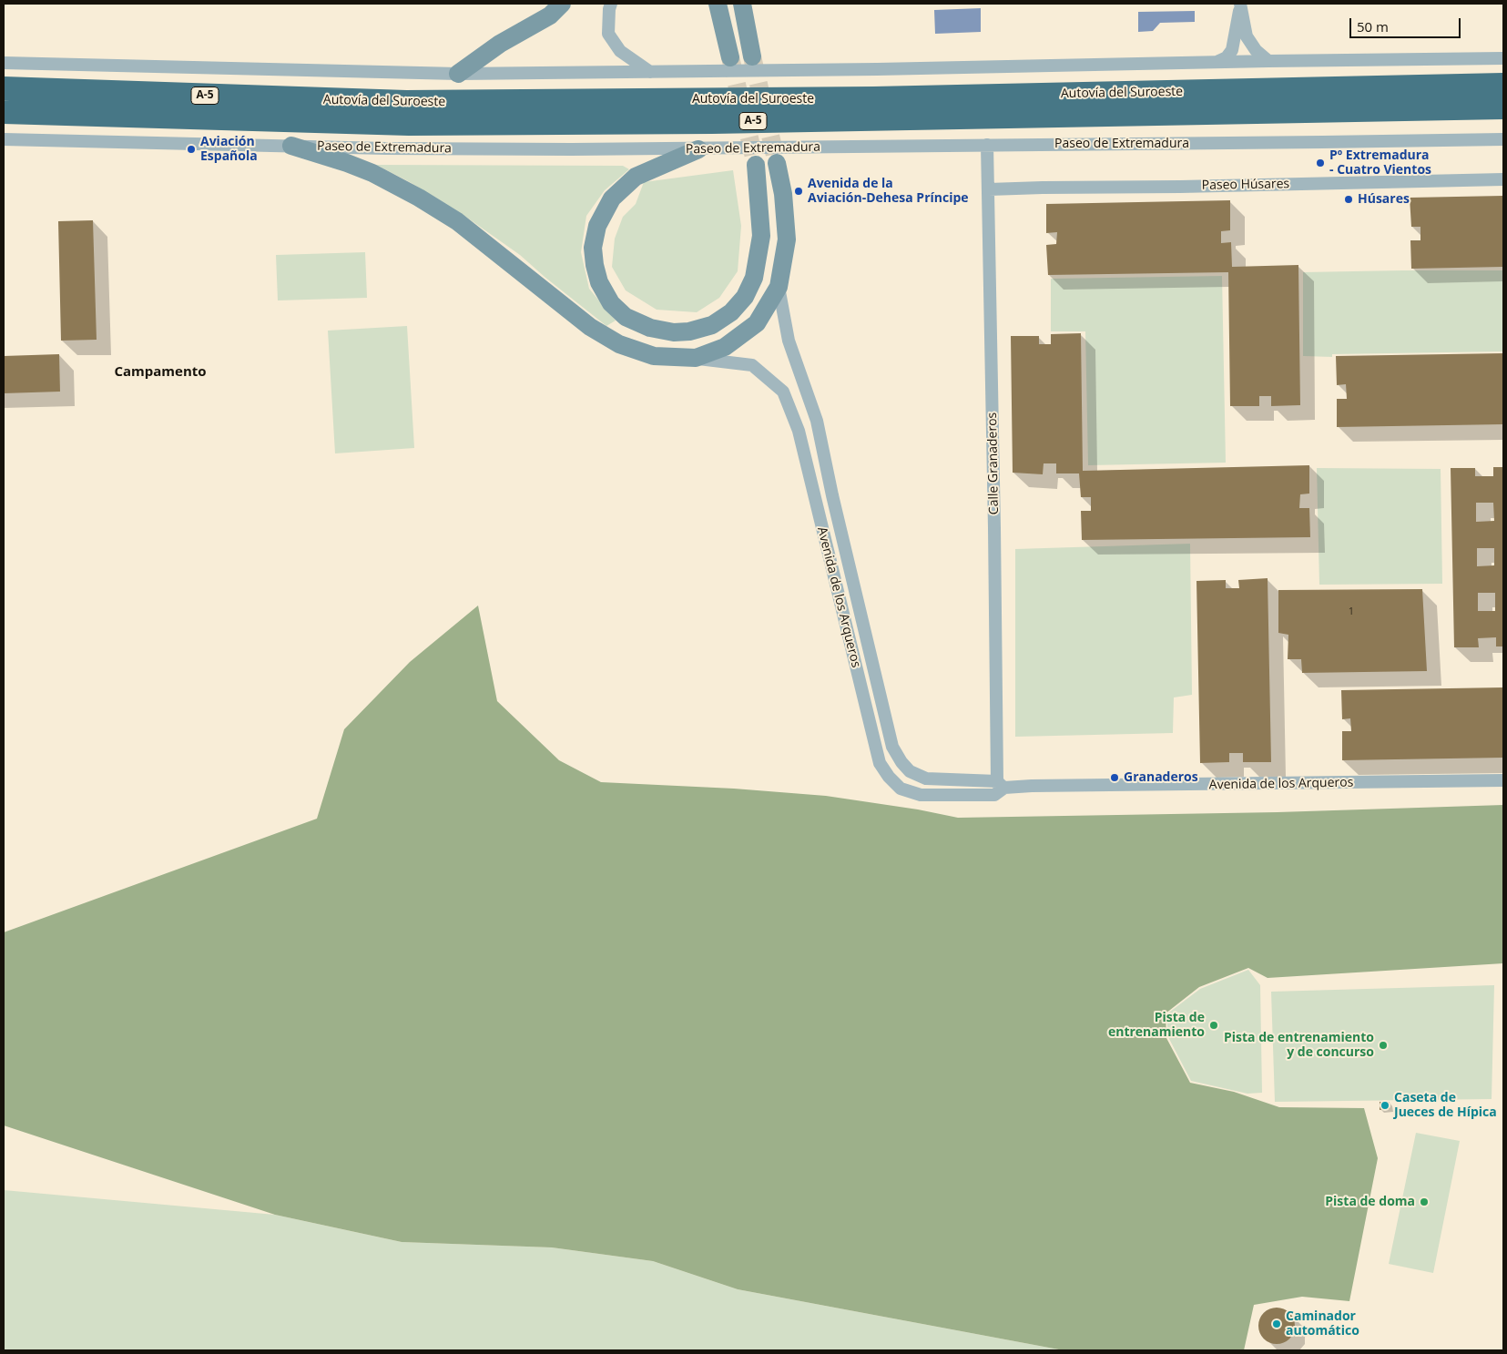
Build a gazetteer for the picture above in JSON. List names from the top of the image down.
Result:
{
  "streets": {
    "highway": ["Autovía del Suroeste", "A-5"],
    "street": [
      "Paseo de Extremadura",
      "Paseo Húsares",
      "Calle Granaderos",
      "Avenida de los Arqueros"
    ]
  },
  "crossings": [
    ["Paseo de Extremadura", "Calle Granaderos"],
    ["Paseo Húsares", "Calle Granaderos"],
    ["Calle Granaderos", "Avenida de los Arqueros"]
  ],
  "districts": ["Campamento"],
  "places": [
    "Aviación Española",
    "Pº Extremadura - Cuatro Vientos",
    "Avenida de la Aviación-Dehesa Príncipe",
    "Húsares",
    "Granaderos",
    "Pista de entrenamiento",
    "Pista de entrenamiento y de concurso",
    "Caseta de Jueces de Hípica",
    "Pista de doma",
    "Caminador automático"
  ],
  "house_numbers": ["1"],
  "scale_bar": "50 m"
}
